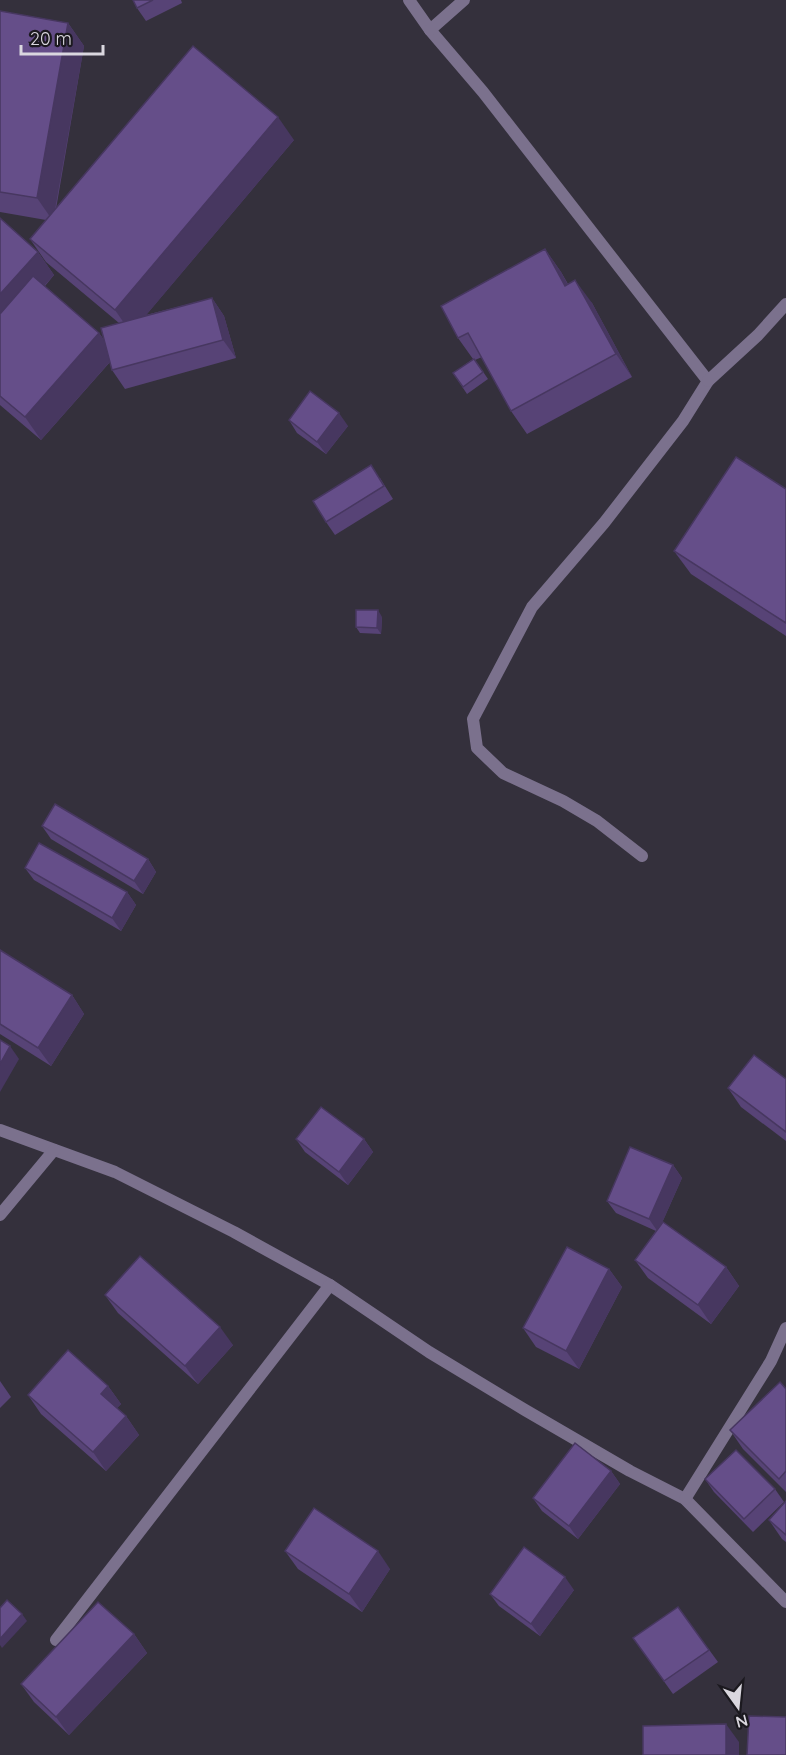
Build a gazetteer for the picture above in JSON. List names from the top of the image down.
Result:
{
  "scale_bar": "20 m",
  "north": "bottom"
}
